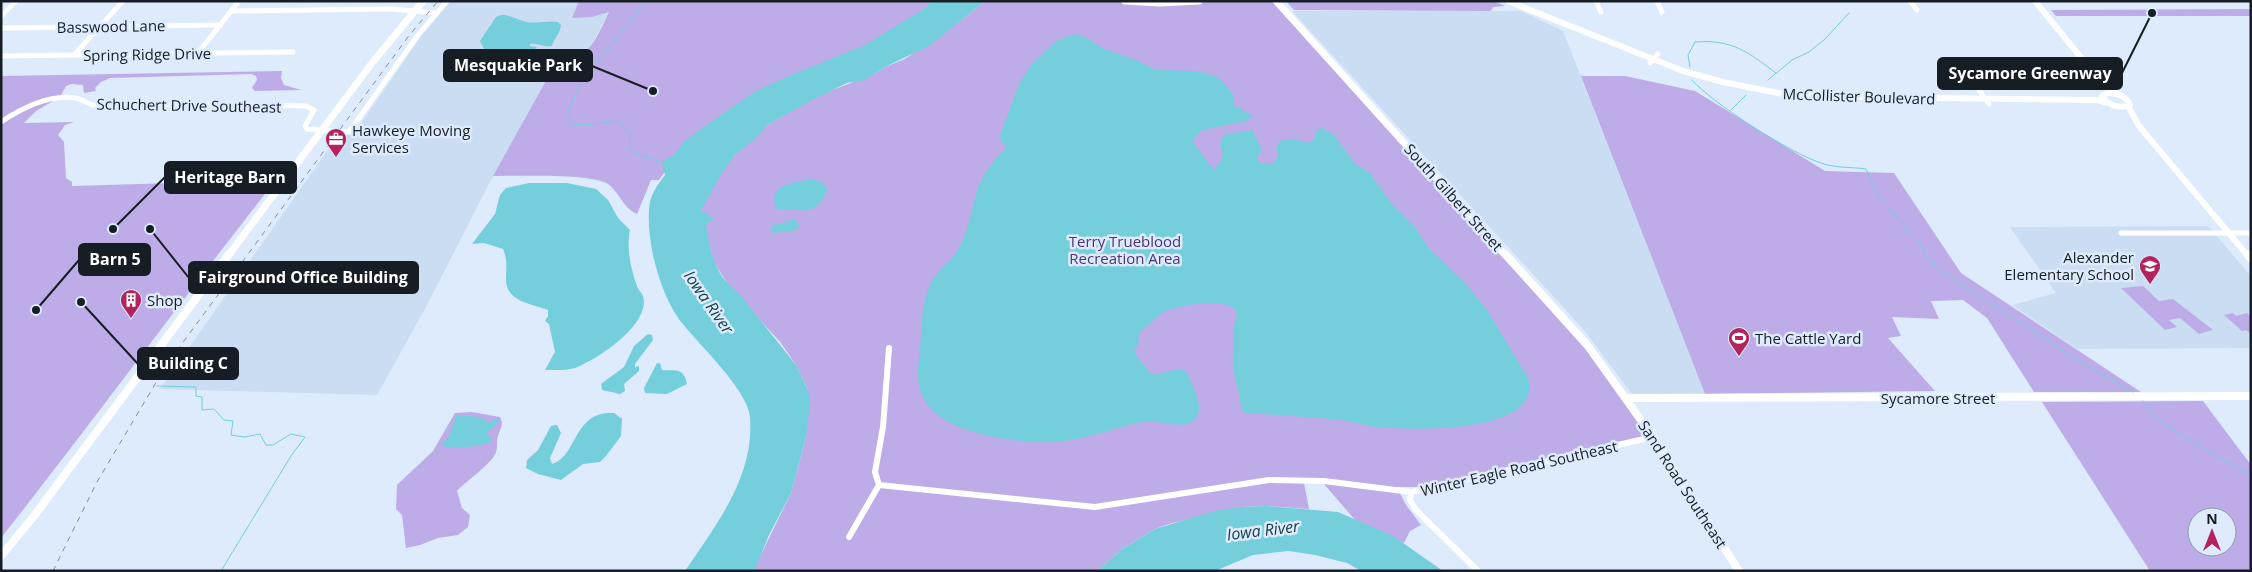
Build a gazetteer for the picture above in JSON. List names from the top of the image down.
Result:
{
  "streets": {
    "main road": ["South Gilbert Street", "Sand Road Southeast"],
    "street": [
      "Basswood Lane",
      "Spring Ridge Drive",
      "McCollister Boulevard",
      "Schuchert Drive Southeast",
      "Sycamore Street",
      "Winter Eagle Road Southeast"
    ]
  },
  "crossings": [
    ["South Gilbert Street", "Sycamore Street"],
    ["South Gilbert Street", "Sand Road Southeast"],
    ["Sycamore Street", "Sand Road Southeast"],
    ["Winter Eagle Road Southeast", "Sand Road Southeast"]
  ],
  "water": ["Iowa River"],
  "parks": ["Terry Trueblood Recreation Area"],
  "places": {
    "other": [
      "Sycamore Greenway",
      "Mesquakie Park",
      "Heritage Barn",
      "Fairground Office Building",
      "Building C",
      "Barn 5"
    ],
    "office": ["Hawkeye Moving Services"],
    "school or university": ["Alexander Elementary School"],
    "building": ["Shop"],
    "sports": ["The Cattle Yard"]
  },
  "north": "top"
}
